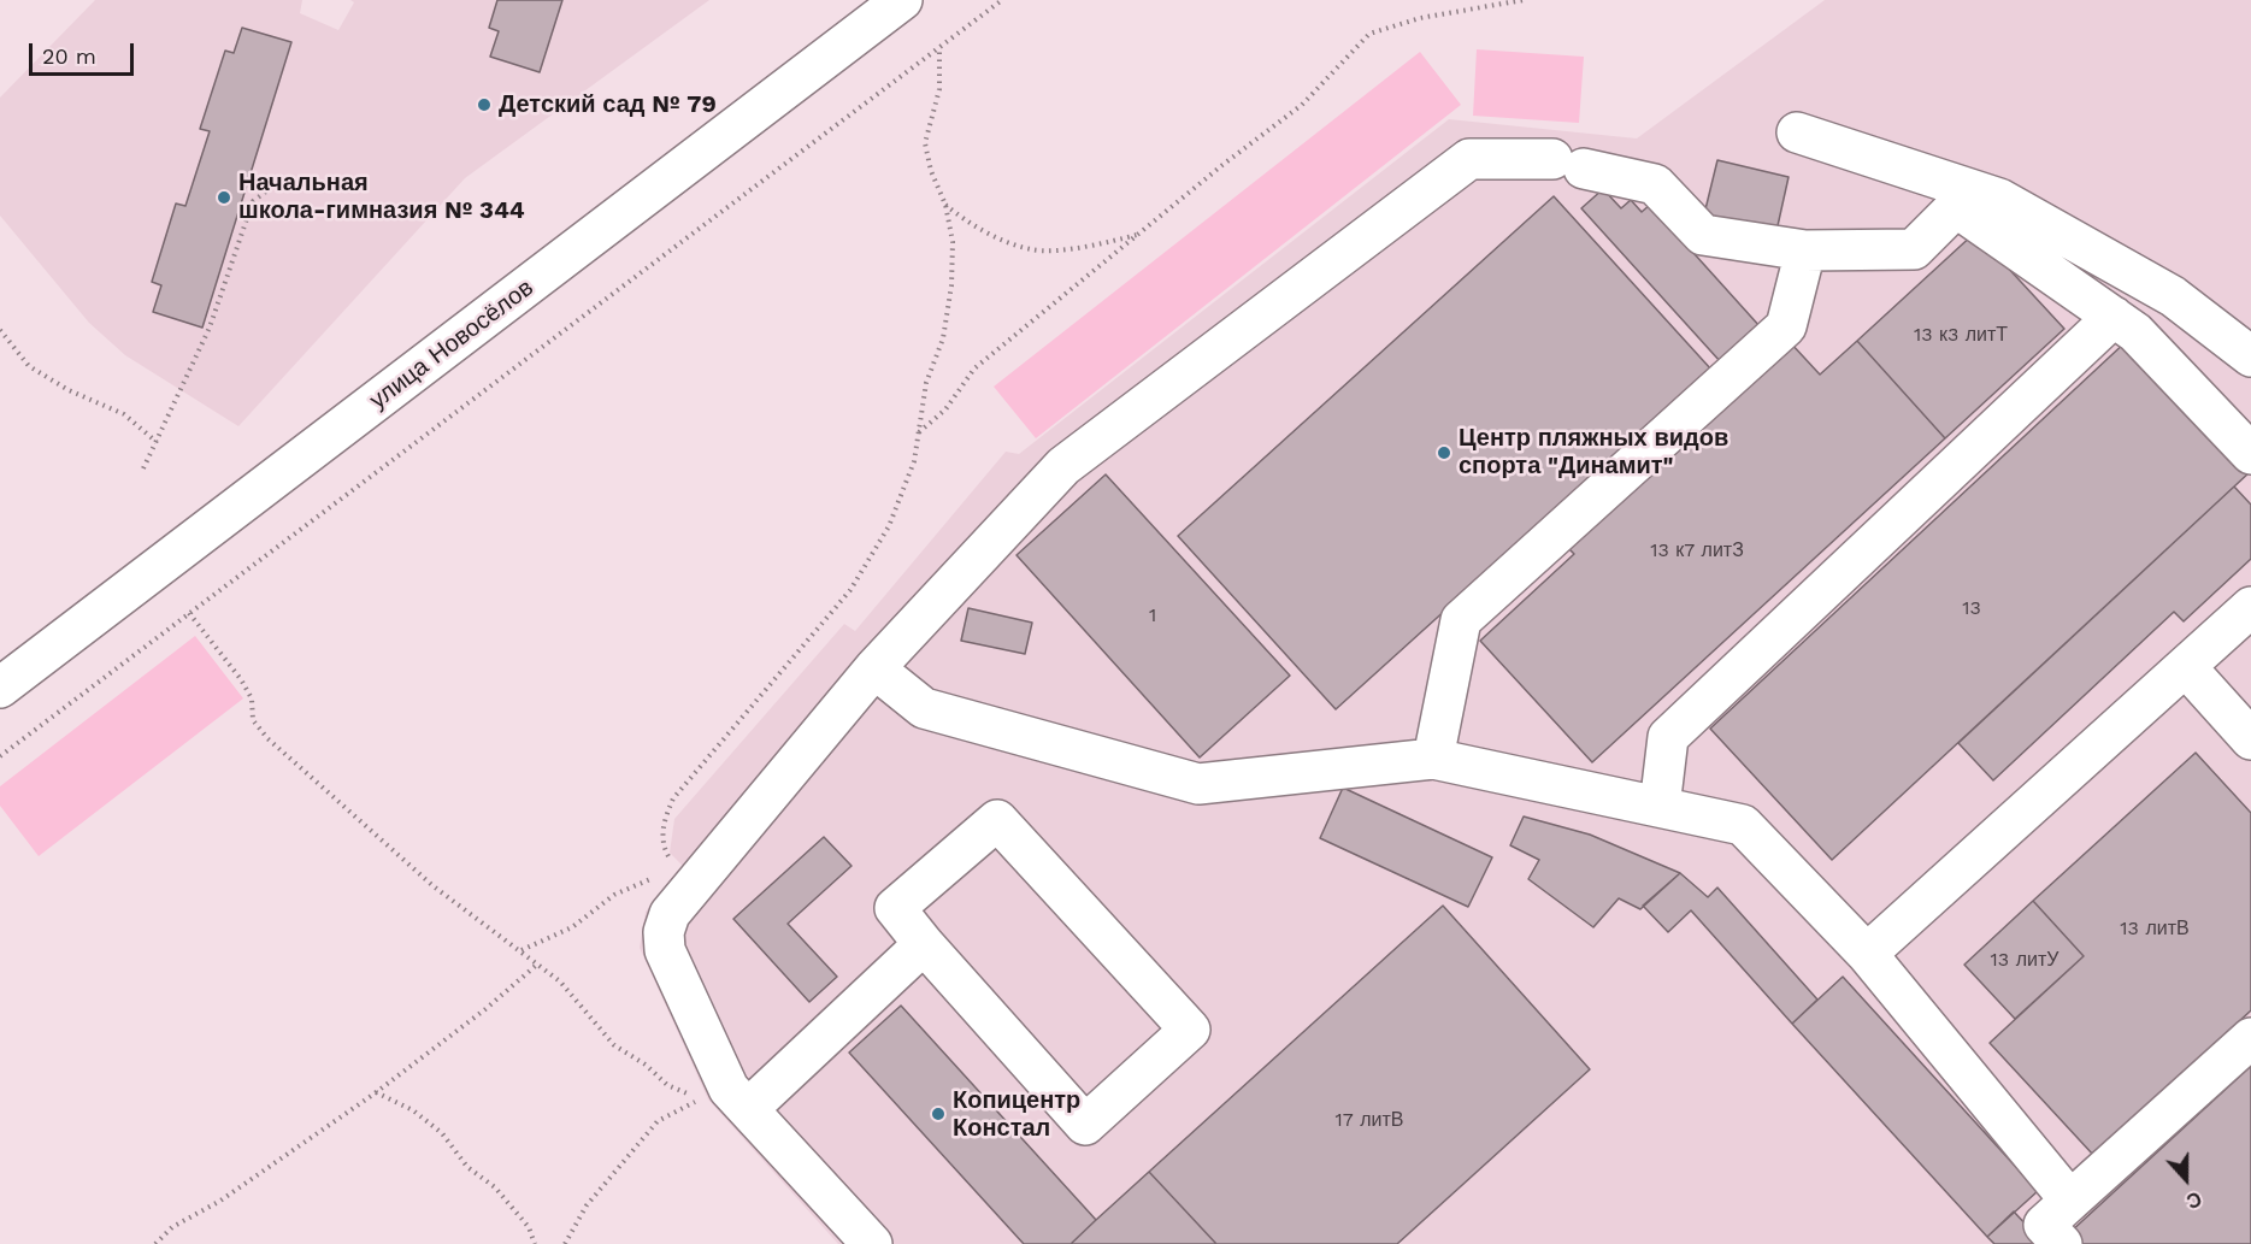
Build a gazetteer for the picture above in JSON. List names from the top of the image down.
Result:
{
  "streets": {
    "street": ["улица Новосёлов"]
  },
  "places": [
    "Детский сад № 79",
    "Начальная школа-гимназия № 344",
    "Центр пляжных видов спорта \"Динамит\"",
    "Копицентр Констал"
  ],
  "house_numbers": [
    "13 к3 литТ",
    "13 к7 литЗ",
    "13",
    "1",
    "13 литВ",
    "13 литУ",
    "17 литВ"
  ],
  "scale_bar": "20 m",
  "north": "bottom"
}
